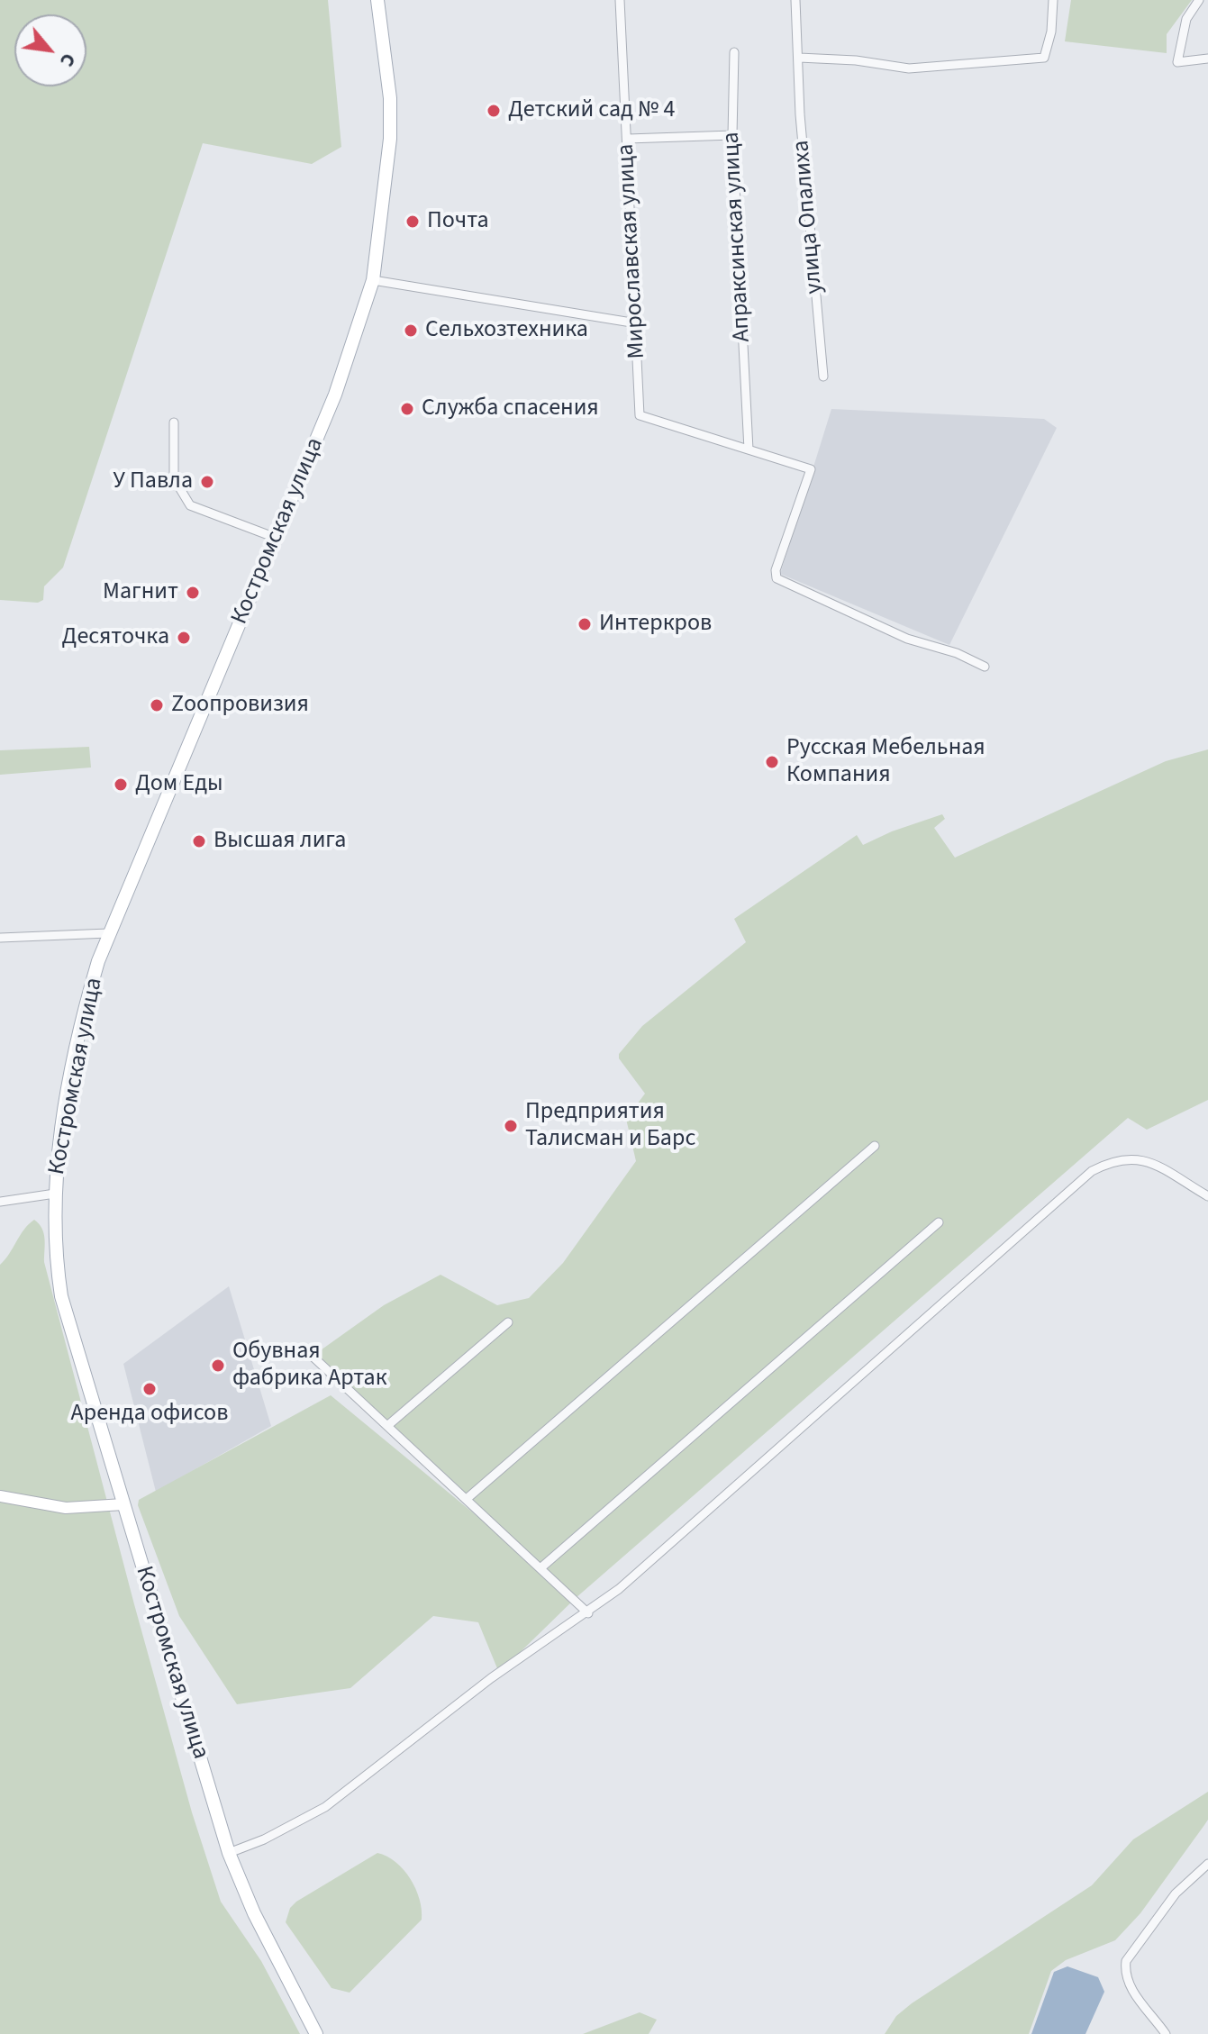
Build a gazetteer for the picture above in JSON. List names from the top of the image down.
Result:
{
  "streets": {
    "main road": ["Костромская улица"],
    "street": ["улица Опалиха", "Апраксинская улица", "Мирославская улица"]
  },
  "crossings": [
    ["Апраксинская улица", "Мирославская улица"]
  ],
  "places": [
    "Детский сад № 4",
    "Почта",
    "Сельхозтехника",
    "Служба спасения",
    "У Павла",
    "Магнит",
    "Интеркров",
    "Десяточка",
    "Zоопровизия",
    "Русская Мебельная Компания",
    "Дом Еды",
    "Высшая лига",
    "Предприятия Талисман и Барс",
    "Обувная фабрика Артак",
    "Аренда офисов"
  ],
  "north": "bottom right"
}
